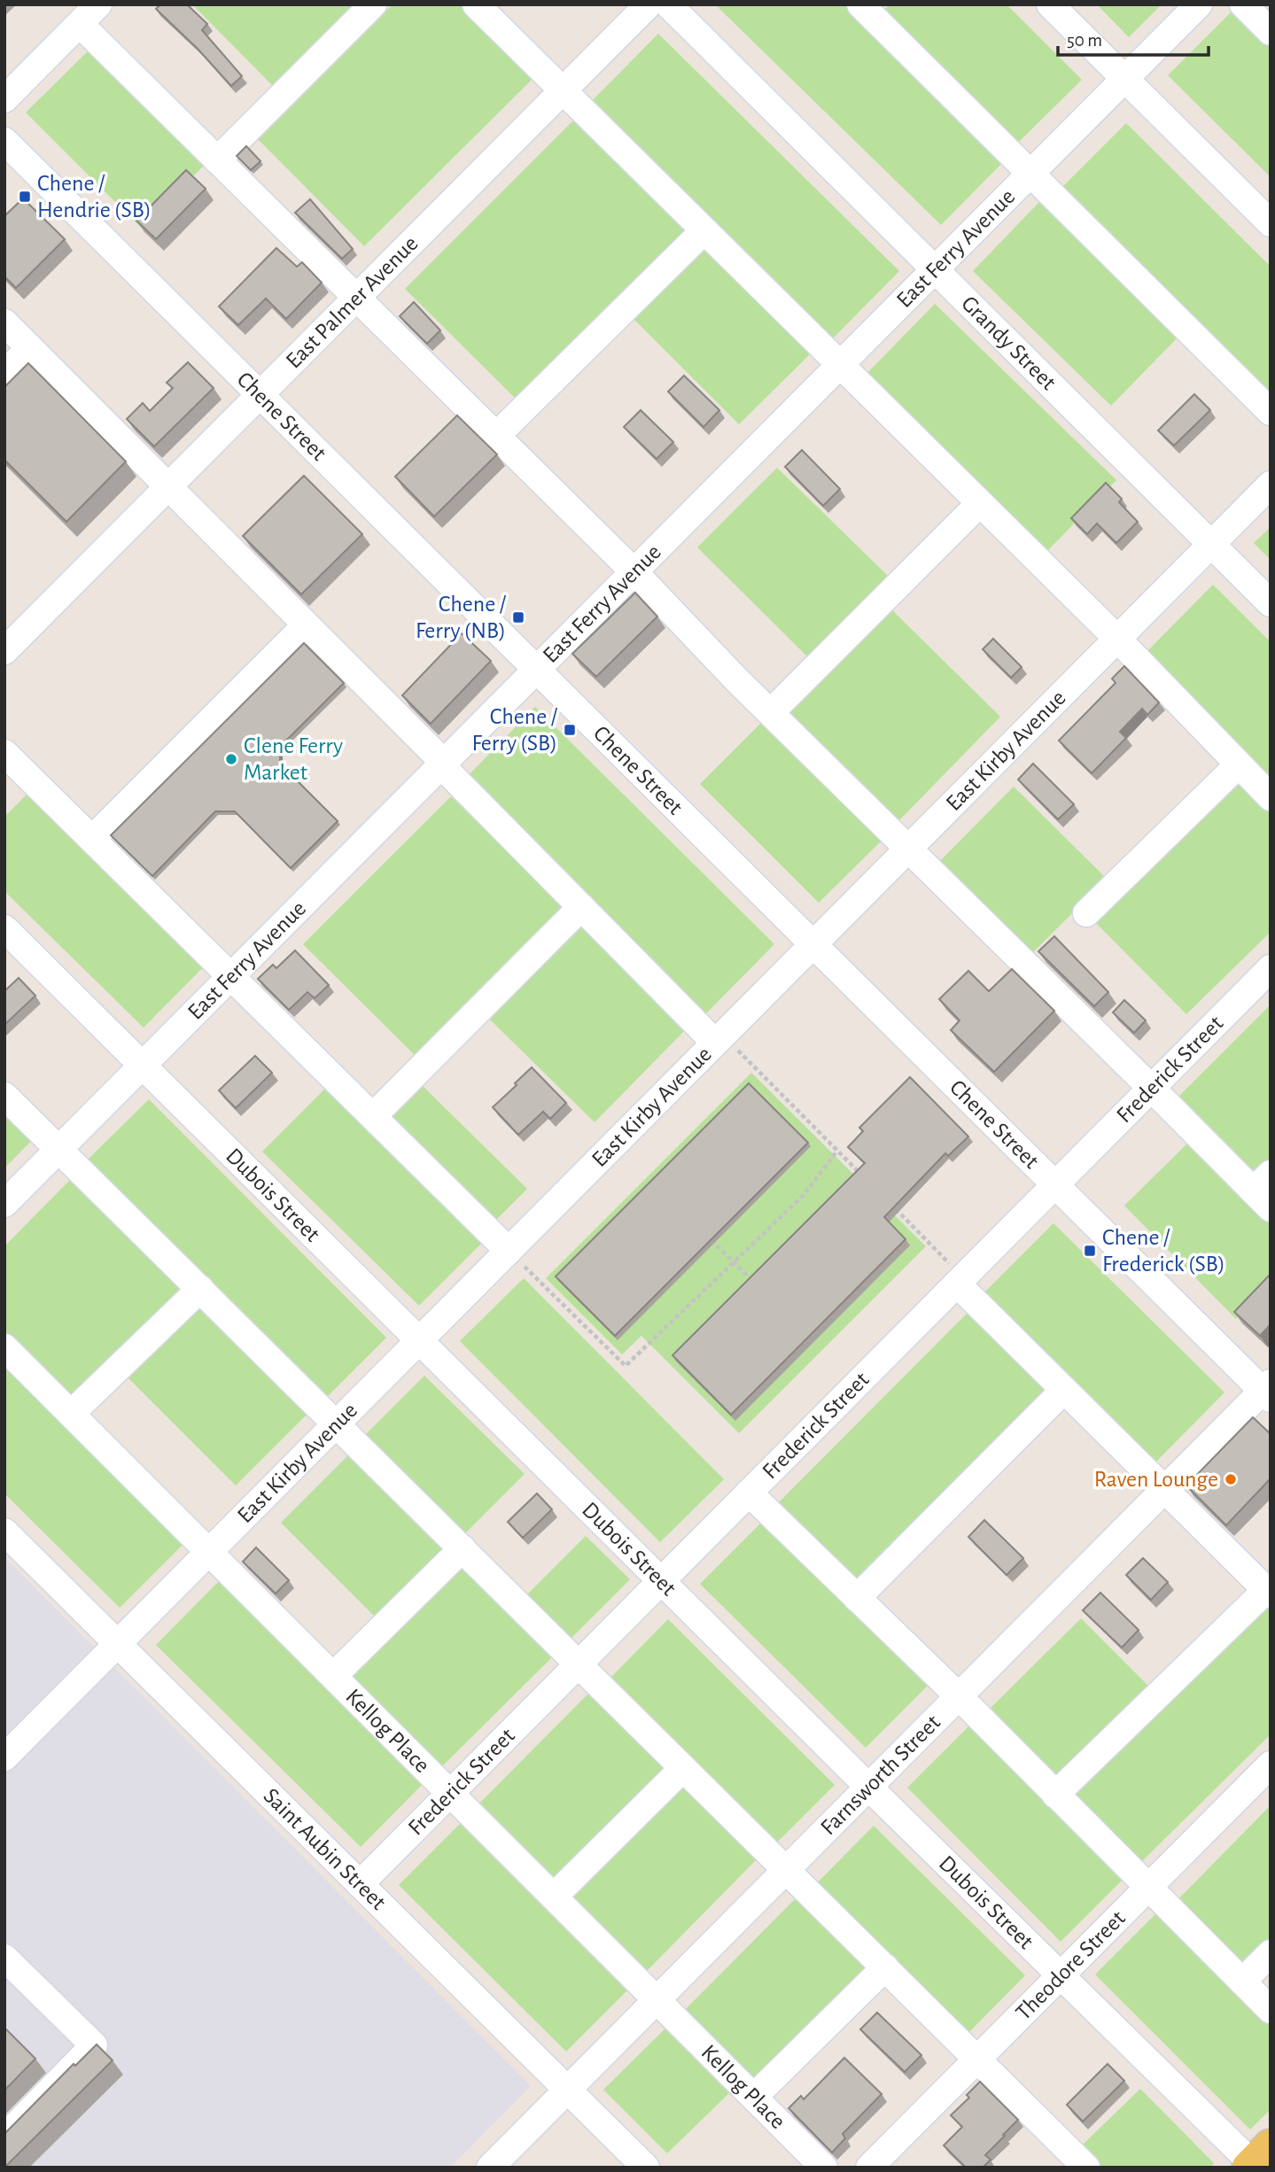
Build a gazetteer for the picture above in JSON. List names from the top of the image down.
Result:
{
  "streets": {
    "street": [
      "East Ferry Avenue",
      "East Palmer Avenue",
      "Grandy Street",
      "Chene Street",
      "East Kirby Avenue",
      "Frederick Street",
      "Dubois Street",
      "Kellog Place",
      "Farnsworth Street",
      "Saint Aubin Street",
      "Theodore Street"
    ]
  },
  "crossings": [
    ["East Ferry Avenue", "Grandy Street"],
    ["East Ferry Avenue", "Chene Street"],
    ["East Ferry Avenue", "Dubois Street"],
    ["East Palmer Avenue", "Chene Street"],
    ["Grandy Street", "East Kirby Avenue"],
    ["Chene Street", "East Kirby Avenue"],
    ["Chene Street", "Frederick Street"],
    ["Chene Street", "Farnsworth Street"],
    ["East Kirby Avenue", "Dubois Street"],
    ["East Kirby Avenue", "Kellog Place"],
    ["East Kirby Avenue", "Saint Aubin Street"],
    ["Frederick Street", "Dubois Street"],
    ["Frederick Street", "Kellog Place"],
    ["Frederick Street", "Saint Aubin Street"],
    ["Dubois Street", "Farnsworth Street"],
    ["Dubois Street", "Theodore Street"],
    ["Kellog Place", "Farnsworth Street"],
    ["Farnsworth Street", "Saint Aubin Street"]
  ],
  "places": {
    "transit": [
      "Chene / Hendrie (SB)",
      "Chene / Ferry (NB)",
      "Chene / Ferry (SB)",
      "Chene / Frederick (SB)"
    ],
    "other": ["Clene Ferry Market", "Raven Lounge"]
  },
  "scale_bar": "50 m"
}
